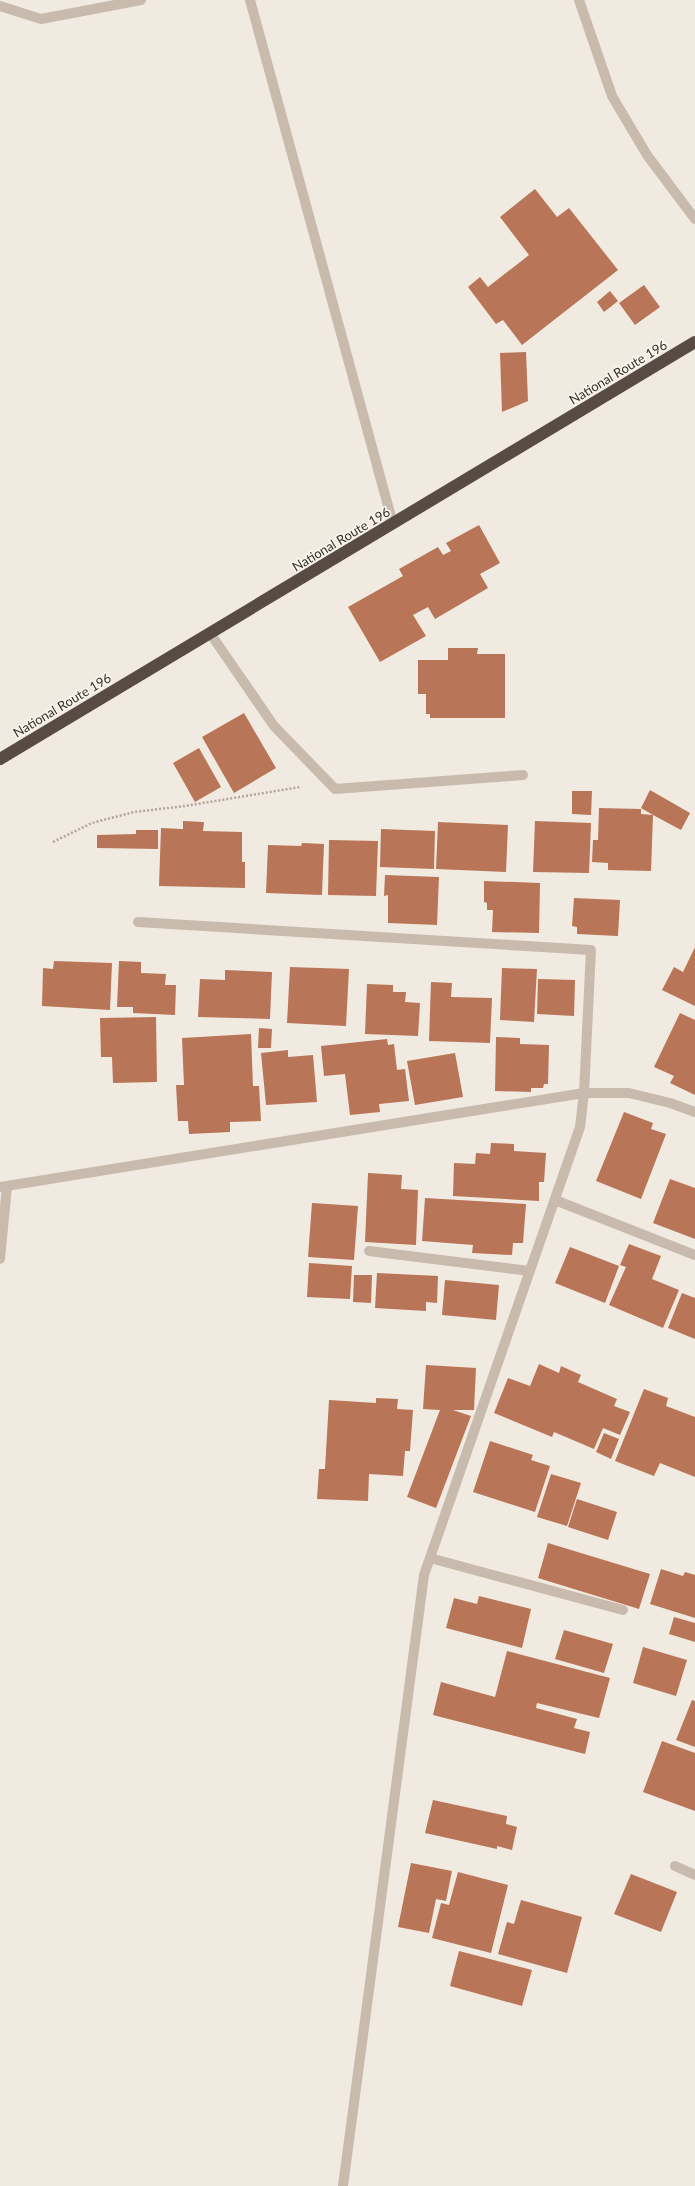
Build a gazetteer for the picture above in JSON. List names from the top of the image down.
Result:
{
  "streets": {
    "highway": ["National Route 196"]
  }
}
